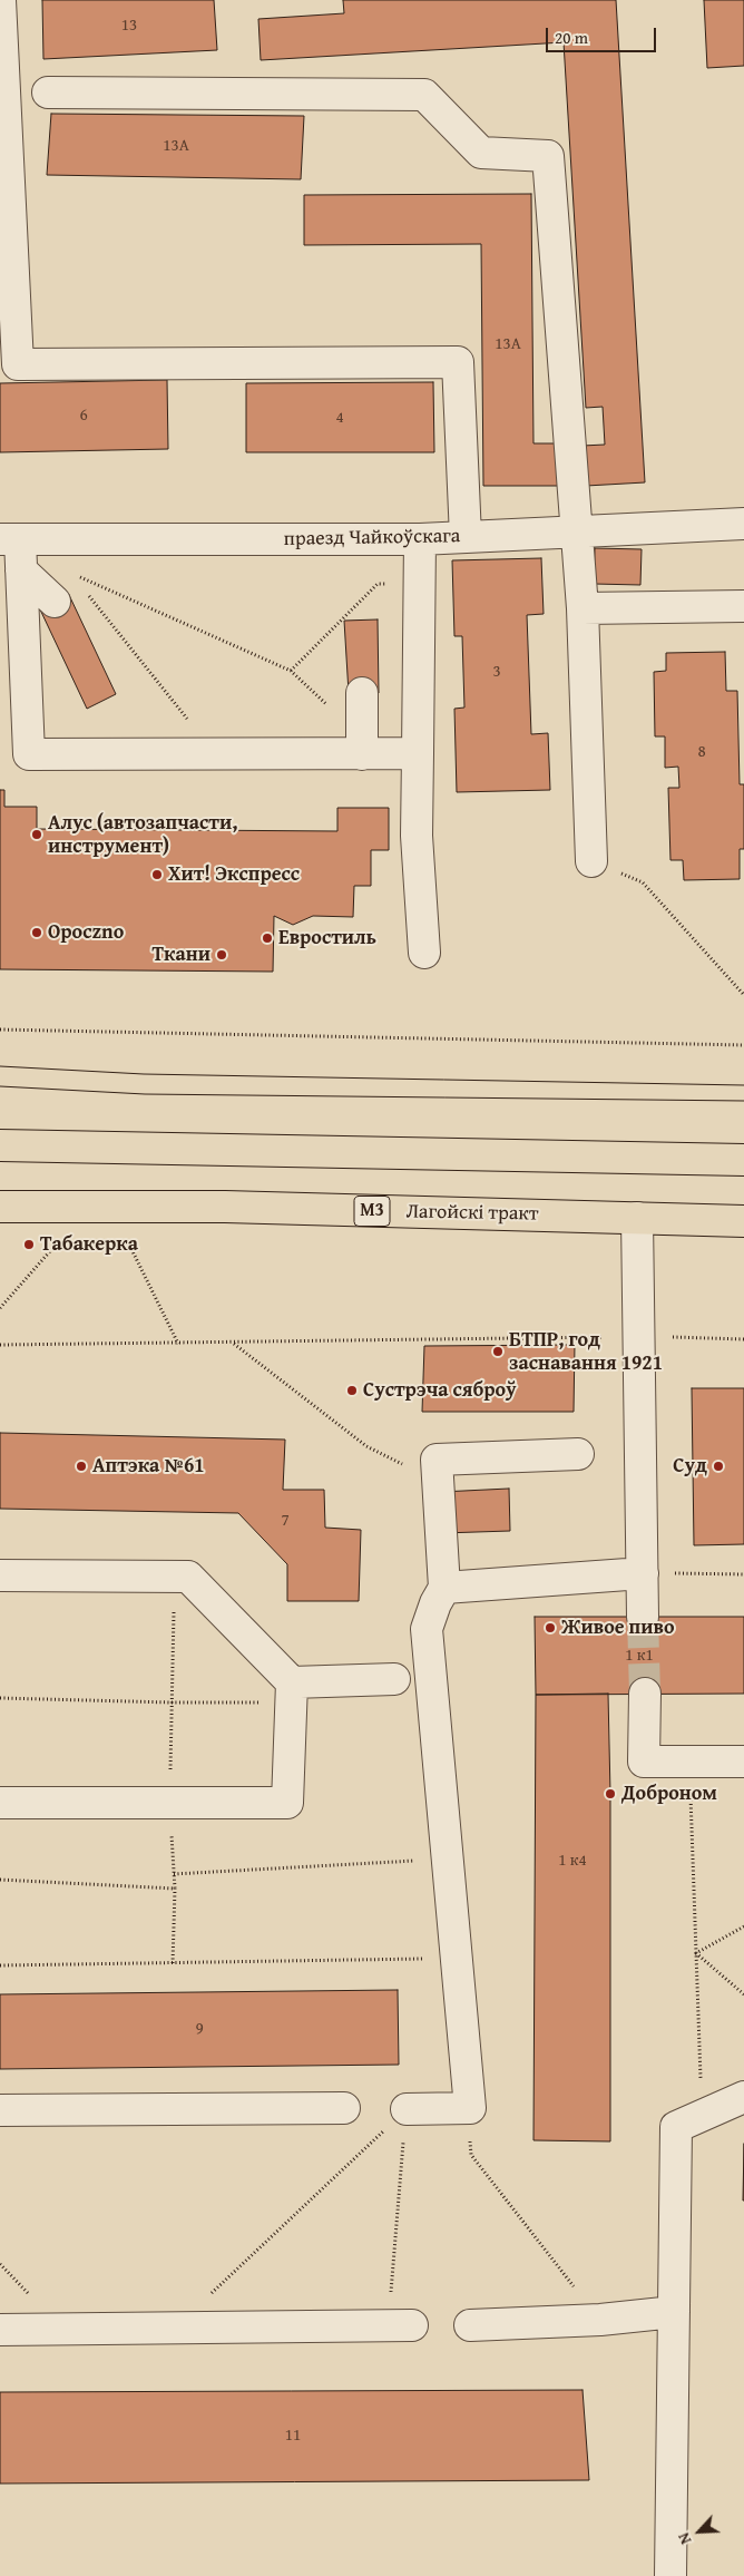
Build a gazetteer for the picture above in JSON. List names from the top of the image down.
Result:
{
  "streets": {
    "main road": ["М3", "Лагойскі тракт"],
    "street": ["праезд Чайкоўскага"]
  },
  "places": [
    "Алус (автозапчасти, инструмент)",
    "Хит! Экспресс",
    "Opoczno",
    "Евростиль",
    "Ткани",
    "Табакерка",
    "БТПР, год заснавання 1921",
    "Сустрэча сяброў",
    "Аптэка №61",
    "Суд",
    "Живое пиво",
    "Доброном"
  ],
  "house_numbers": [
    "13",
    "13А",
    "13А",
    "6",
    "4",
    "3",
    "8",
    "7",
    "1 к1",
    "1 к4",
    "9",
    "11"
  ],
  "scale_bar": "20 m",
  "north": "bottom left"
}
